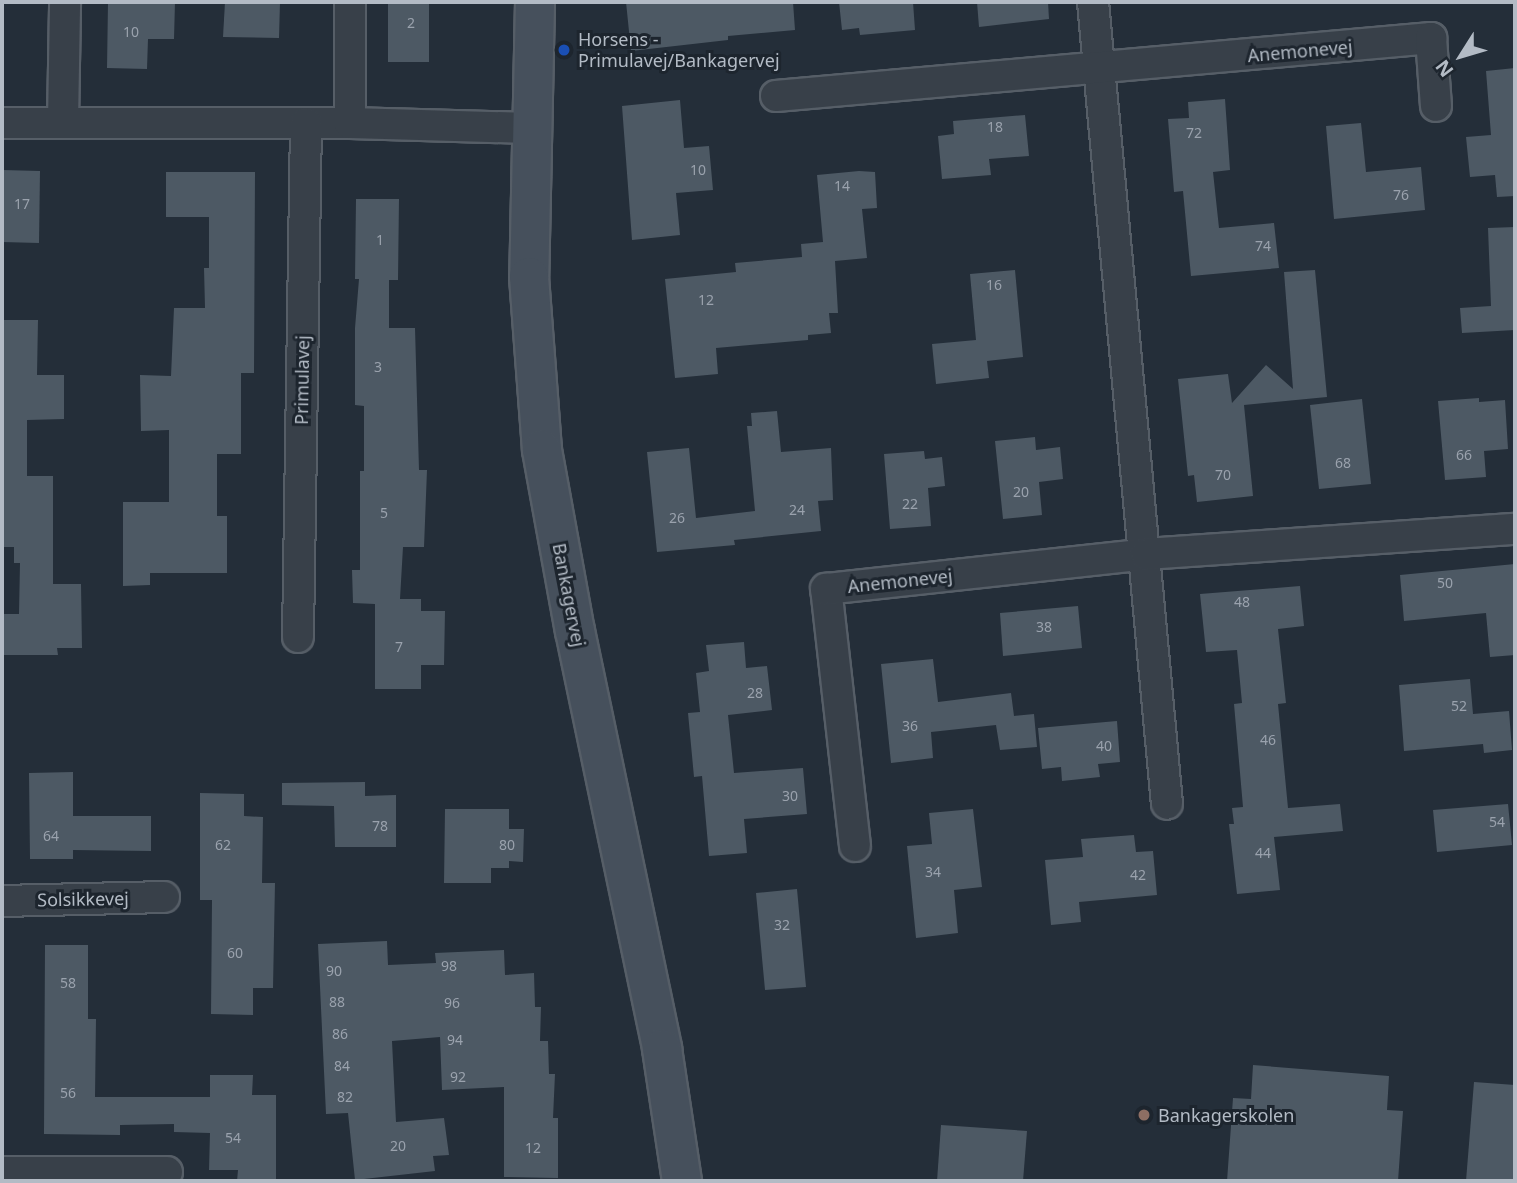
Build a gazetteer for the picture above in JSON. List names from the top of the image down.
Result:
{
  "streets": {
    "street": [
      "Anemonevej",
      "Primulavej",
      "Bankagervej",
      "Solsikkevej"
    ]
  },
  "places": ["Horsens - Primulavej/Bankagervej", "Bankagerskolen"],
  "house_numbers": [
    "2",
    "10",
    "18",
    "72",
    "10",
    "14",
    "76",
    "17",
    "1",
    "74",
    "16",
    "12",
    "3",
    "66",
    "68",
    "70",
    "20",
    "22",
    "24",
    "5",
    "26",
    "50",
    "48",
    "38",
    "7",
    "28",
    "52",
    "36",
    "46",
    "40",
    "30",
    "54",
    "78",
    "64",
    "62",
    "80",
    "44",
    "34",
    "42",
    "32",
    "60",
    "98",
    "90",
    "58",
    "88",
    "96",
    "86",
    "94",
    "84",
    "92",
    "56",
    "82",
    "54",
    "20",
    "12"
  ],
  "north": "bottom left"
}
